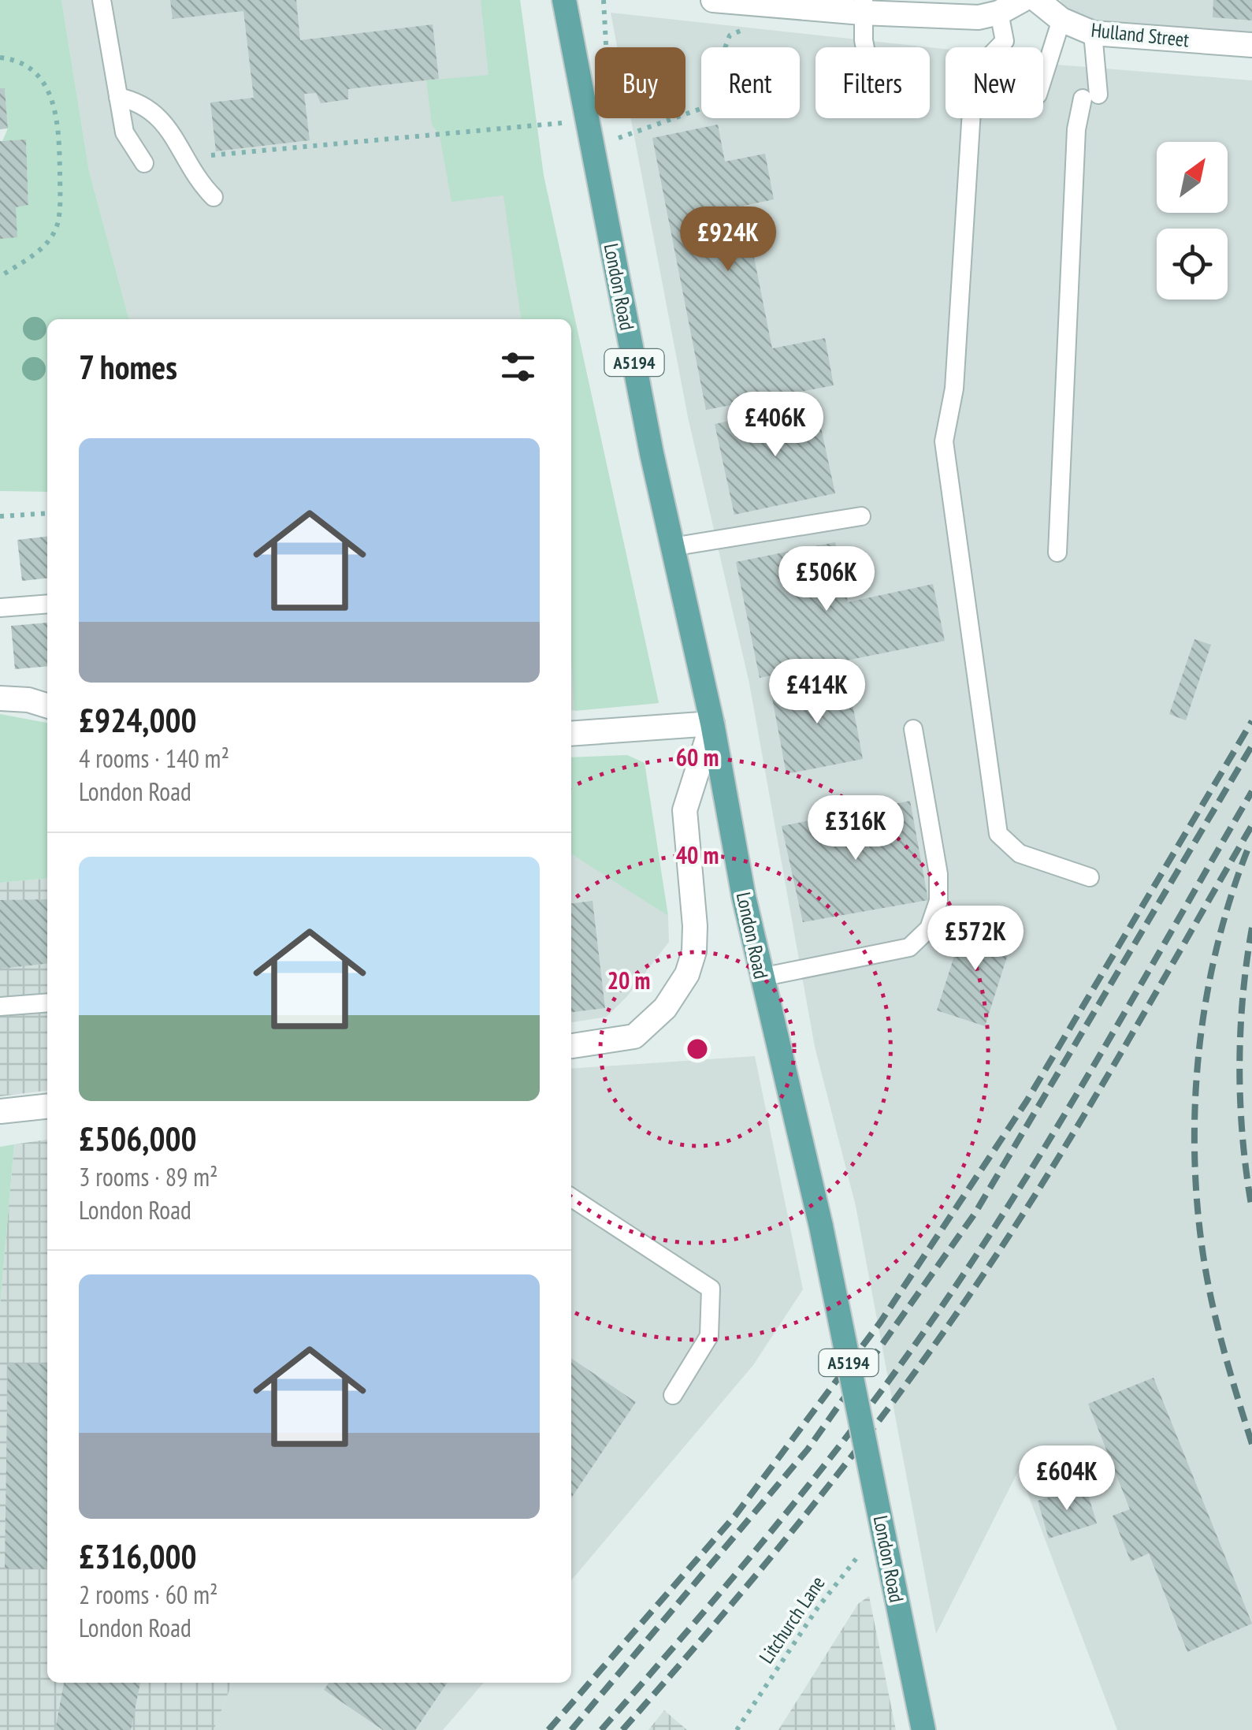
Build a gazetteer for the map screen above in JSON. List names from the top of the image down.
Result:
{
  "streets": {
    "main road": ["London Road", "A5194"],
    "street": ["Hulland Street"],
    "path": ["Litchurch Lane"]
  },
  "crossings": [
    ["London Road", "Litchurch Lane"]
  ],
  "north": "top right",
  "page": {
    "chip": [
      "Buy",
      "Rent",
      "Filters",
      "New"
    ],
    "price": [
      "£924K",
      "£406K",
      "£506K",
      "£414K",
      "£316K",
      "£572K",
      "£604K"
    ],
    "heading": "7 homes",
    "list": [
      {
        "name": "£924,000",
        "note": "4 rooms · 140 m² · London Road"
      },
      {
        "name": "£506,000",
        "note": "3 rooms · 89 m² · London Road"
      },
      {
        "name": "£316,000",
        "note": "2 rooms · 60 m² · London Road"
      }
    ]
  },
  "rings": ["60 m", "40 m", "20 m"]
}
